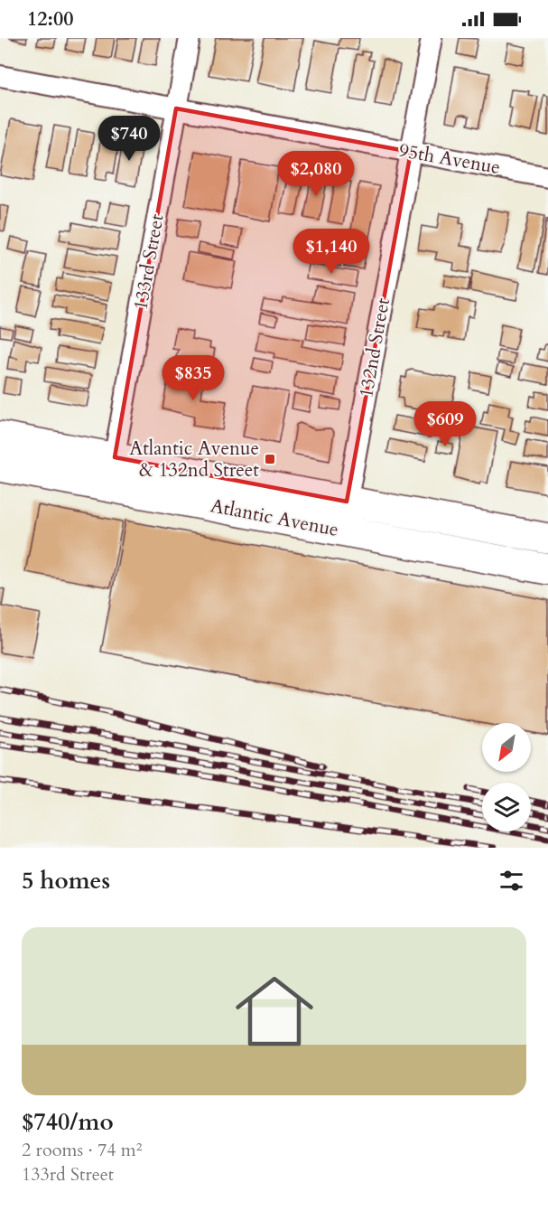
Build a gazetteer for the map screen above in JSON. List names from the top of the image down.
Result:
{
  "streets": {
    "main road": ["Atlantic Avenue"],
    "street": ["95th Avenue", "133rd Street", "132nd Street"]
  },
  "crossings": [
    ["95th Avenue", "133rd Street"],
    ["95th Avenue", "132nd Street"],
    ["133rd Street", "Atlantic Avenue"],
    ["132nd Street", "Atlantic Avenue"]
  ],
  "places": {
    "transit": ["Atlantic Avenue & 132nd Street"]
  },
  "north": "bottom left",
  "page": {
    "status": "12:00",
    "price": [
      "$740",
      "$2,080",
      "$1,140",
      "$835",
      "$609"
    ],
    "heading": "5 homes",
    "list": [
      {
        "name": "$740/mo",
        "note": "2 rooms · 74 m² · 133rd Street"
      }
    ]
  }
}
